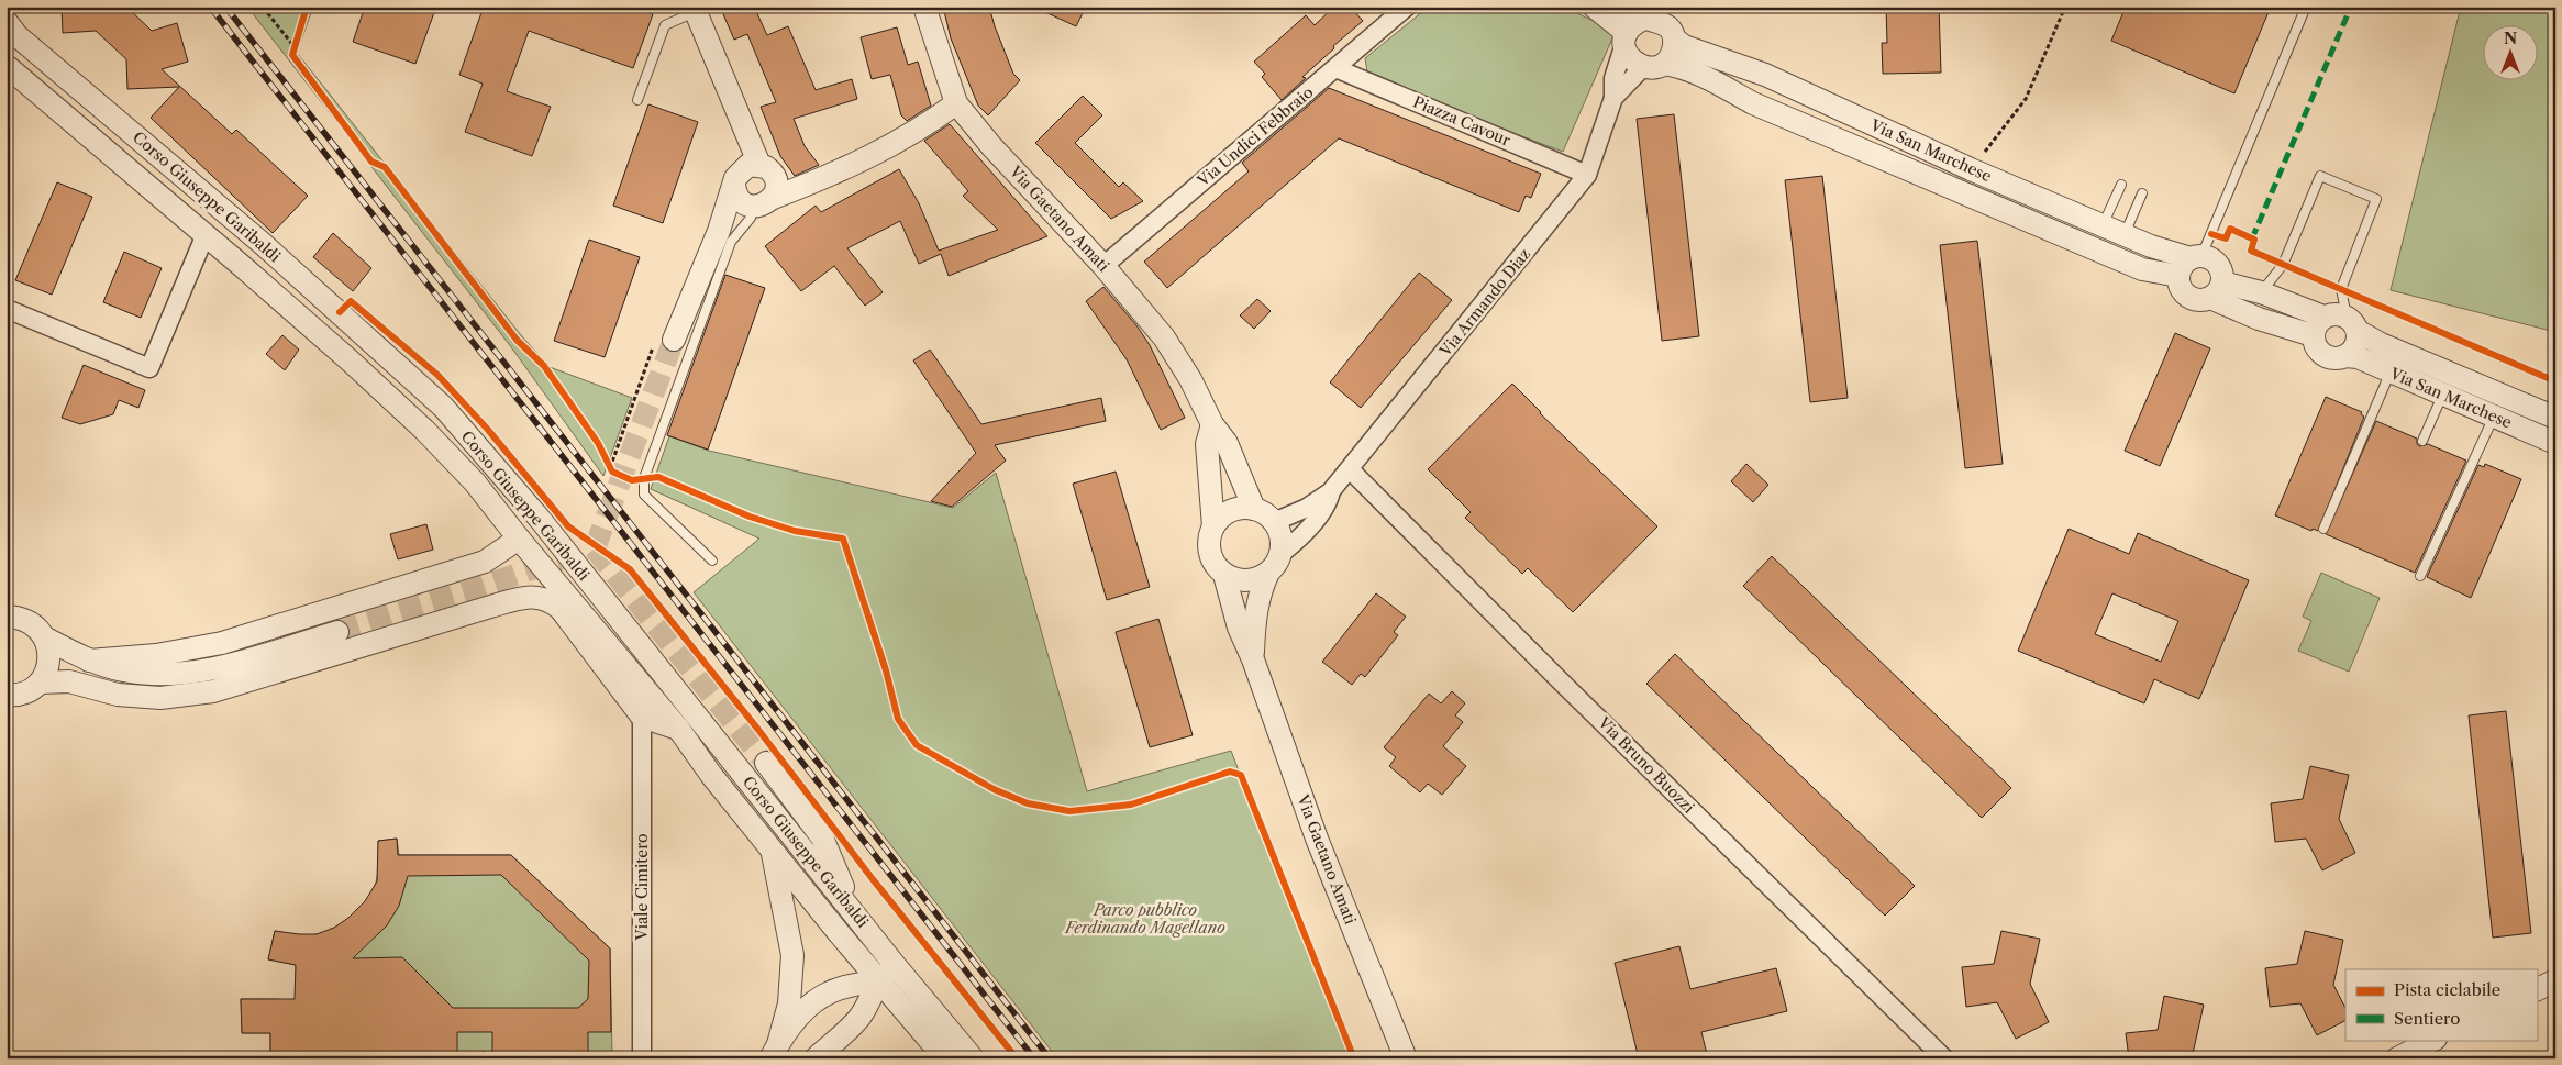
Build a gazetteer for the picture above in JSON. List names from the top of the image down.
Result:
{
  "streets": {
    "street": [
      "Piazza Cavour",
      "Via Undici Febbraio",
      "Via San Marchese",
      "Corso Giuseppe Garibaldi",
      "Via Gaetano Amati",
      "Via Armando Diaz",
      "Via Bruno Buozzi",
      "Viale Cimitero"
    ]
  },
  "crossings": [
    ["Piazza Cavour", "Via Undici Febbraio"],
    ["Piazza Cavour", "Via Armando Diaz"],
    ["Via Undici Febbraio", "Via Gaetano Amati"],
    ["Via San Marchese", "Via Armando Diaz"],
    ["Via Gaetano Amati", "Via Armando Diaz"],
    ["Via Armando Diaz", "Via Bruno Buozzi"]
  ],
  "parks": ["Parco pubblico Ferdinando Magellano"],
  "legend": ["Pista ciclabile", "Sentiero"],
  "north": "top"
}
